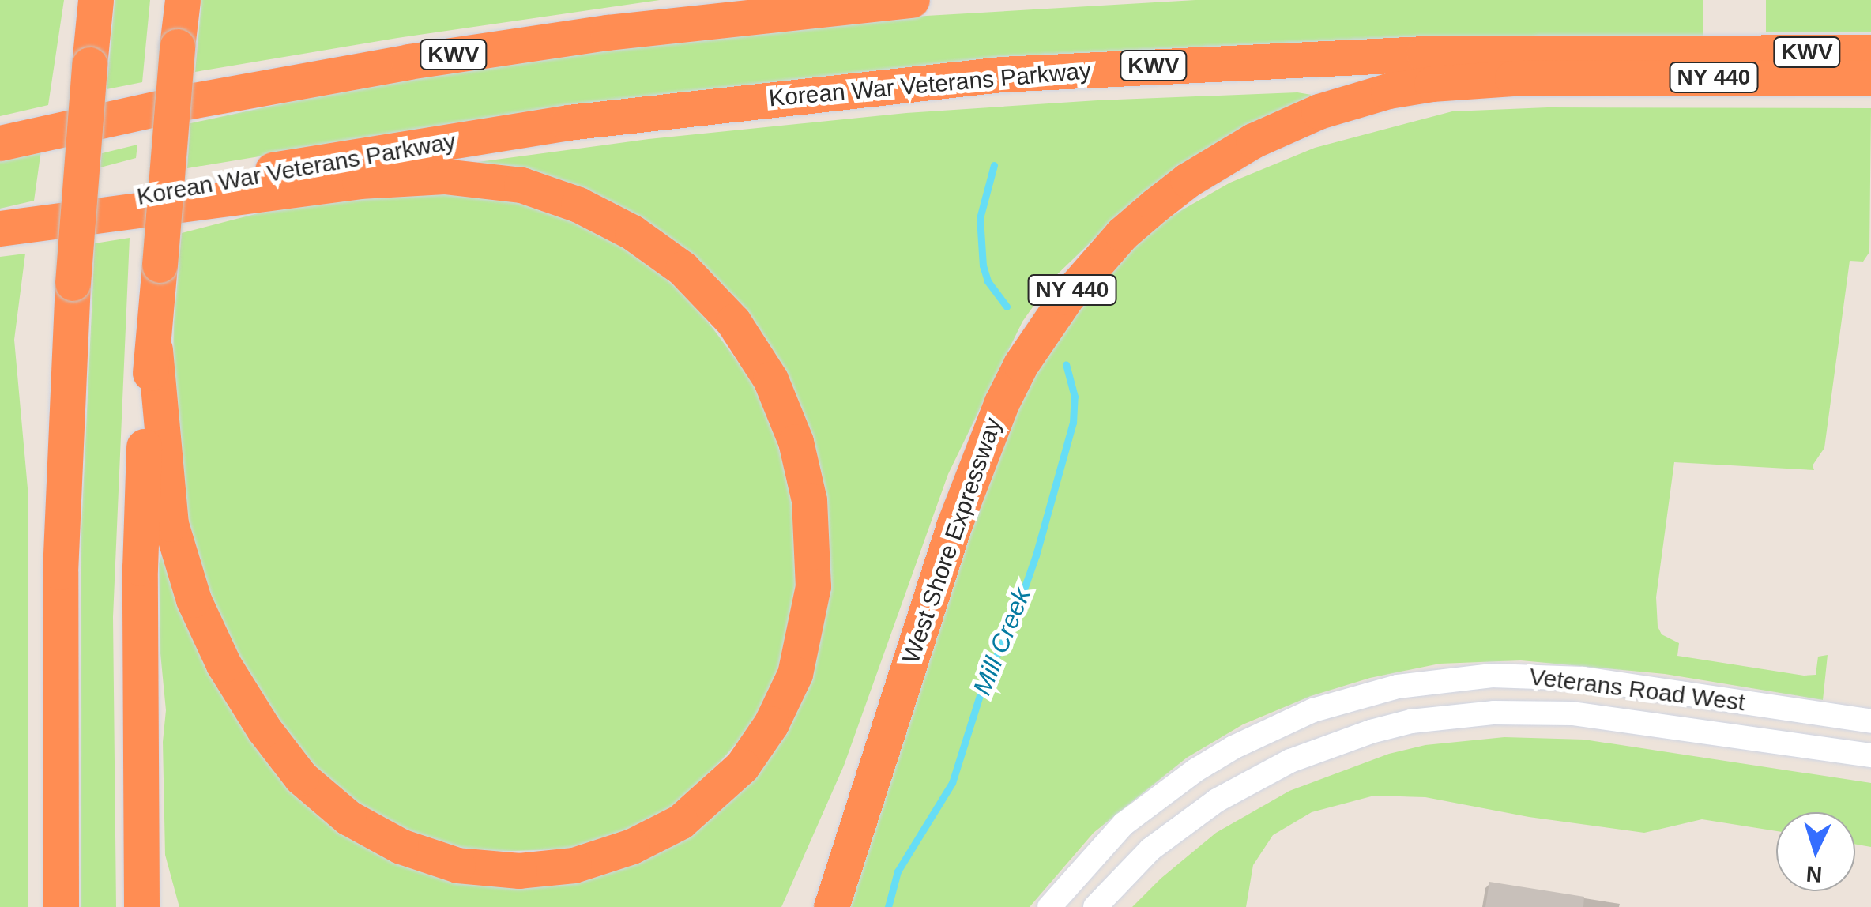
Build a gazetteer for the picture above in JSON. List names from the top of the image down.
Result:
{
  "streets": {
    "highway": [
      "KWV",
      "NY 440",
      "Korean War Veterans Parkway",
      "West Shore Expressway"
    ],
    "street": ["Veterans Road West"]
  },
  "water": ["Mill Creek"],
  "north": "bottom"
}
